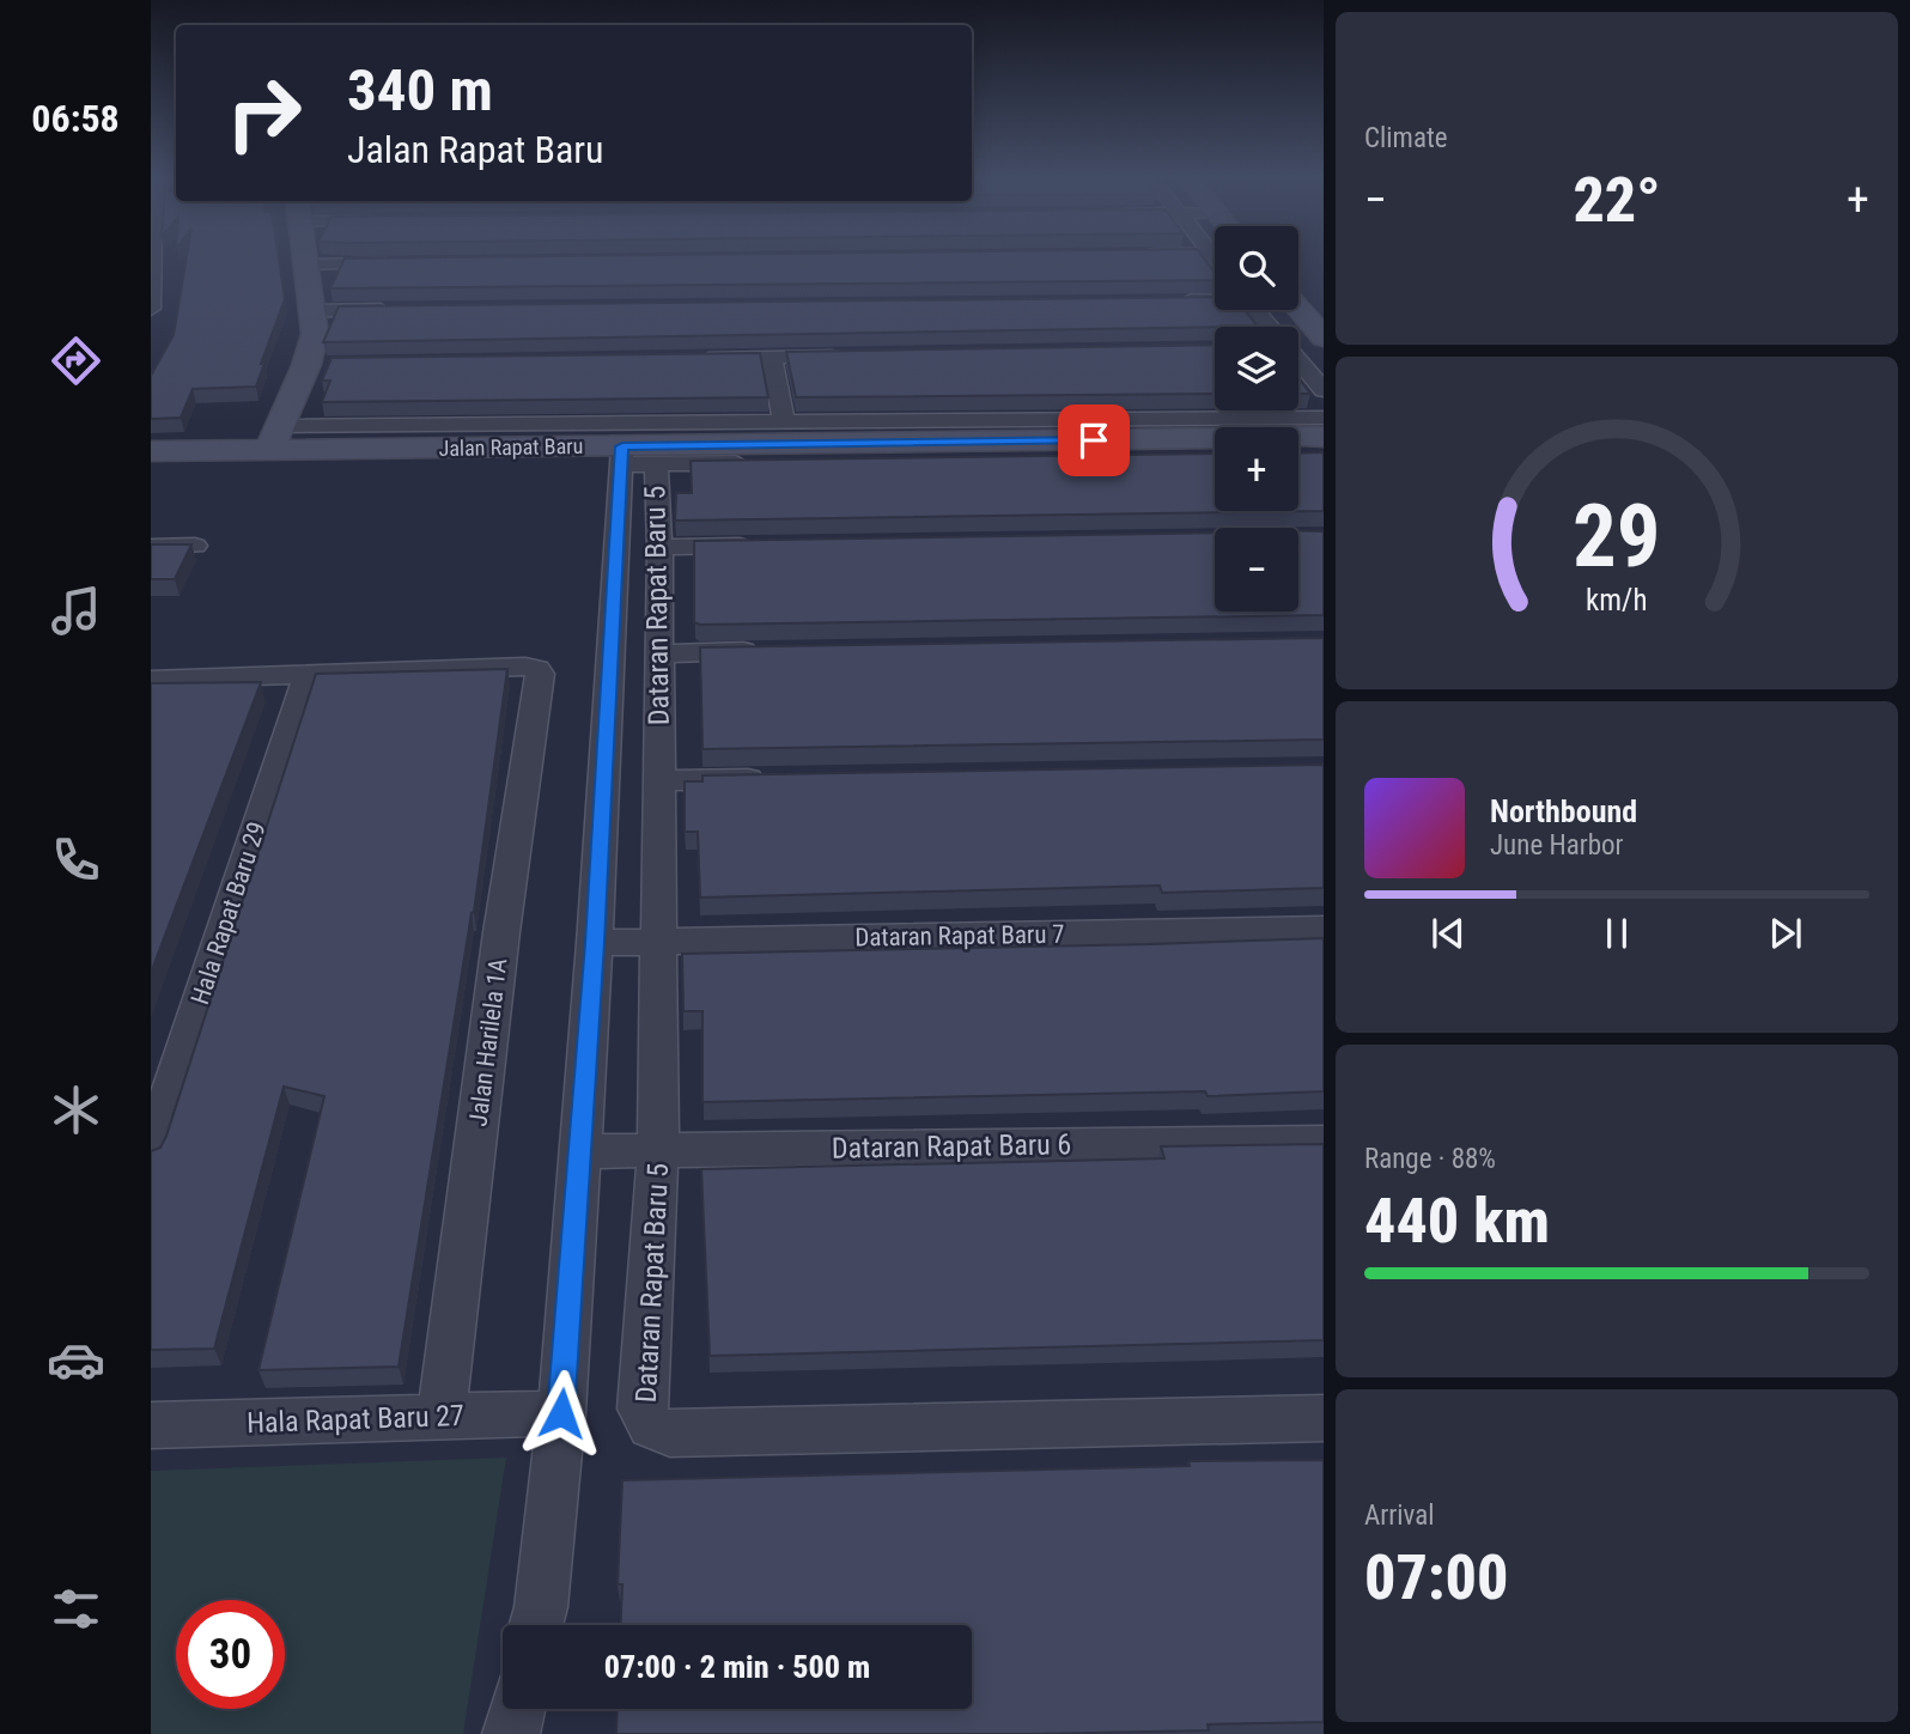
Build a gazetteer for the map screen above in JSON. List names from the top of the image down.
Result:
{
  "streets": {
    "street": [
      "Jalan Rapat Baru",
      "Dataran Rapat Baru 5",
      "Hala Rapat Baru 29",
      "Dataran Rapat Baru 7",
      "Jalan Harilela 1A",
      "Dataran Rapat Baru 6",
      "Hala Rapat Baru 27"
    ]
  },
  "crossings": [
    ["Jalan Rapat Baru", "Dataran Rapat Baru 5"],
    ["Dataran Rapat Baru 5", "Dataran Rapat Baru 7"],
    ["Dataran Rapat Baru 5", "Dataran Rapat Baru 6"],
    ["Hala Rapat Baru 29", "Jalan Harilela 1A"],
    ["Jalan Harilela 1A", "Hala Rapat Baru 27"]
  ],
  "page": {
    "tabs": "06:58",
    "tile": [
      "Climate",
      ["Range · 88%", "440 km"],
      ["Arrival", "07:00"]
    ],
    "turn": ["340 m", "Jalan Rapat Baru"],
    "heat": ["−", "22°", "+"],
    "map_buttons": ["+", "−"],
    "song": ["Northbound", "June Harbor"],
    "limit": "30",
    "trip": "07:00 · 2 min · 500 m",
    "gauge": ["29", "km/h"]
  }
}
